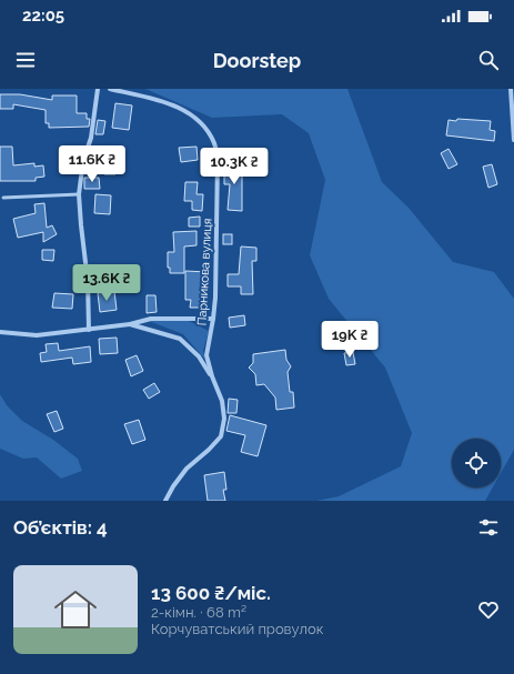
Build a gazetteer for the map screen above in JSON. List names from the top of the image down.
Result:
{
  "streets": {
    "street": ["Парникова вулиця"]
  },
  "page": {
    "status": "22:05",
    "header": "Doorstep",
    "price": [
      "11.6K ₴",
      "10.3K ₴",
      "13.6K ₴",
      "19K ₴"
    ],
    "heading": "Об’єктів: 4",
    "list": [
      {
        "name": "13 600 ₴/міс.",
        "note": "2-кімн. · 68 m² · Корчуватський провулок"
      }
    ]
  }
}
